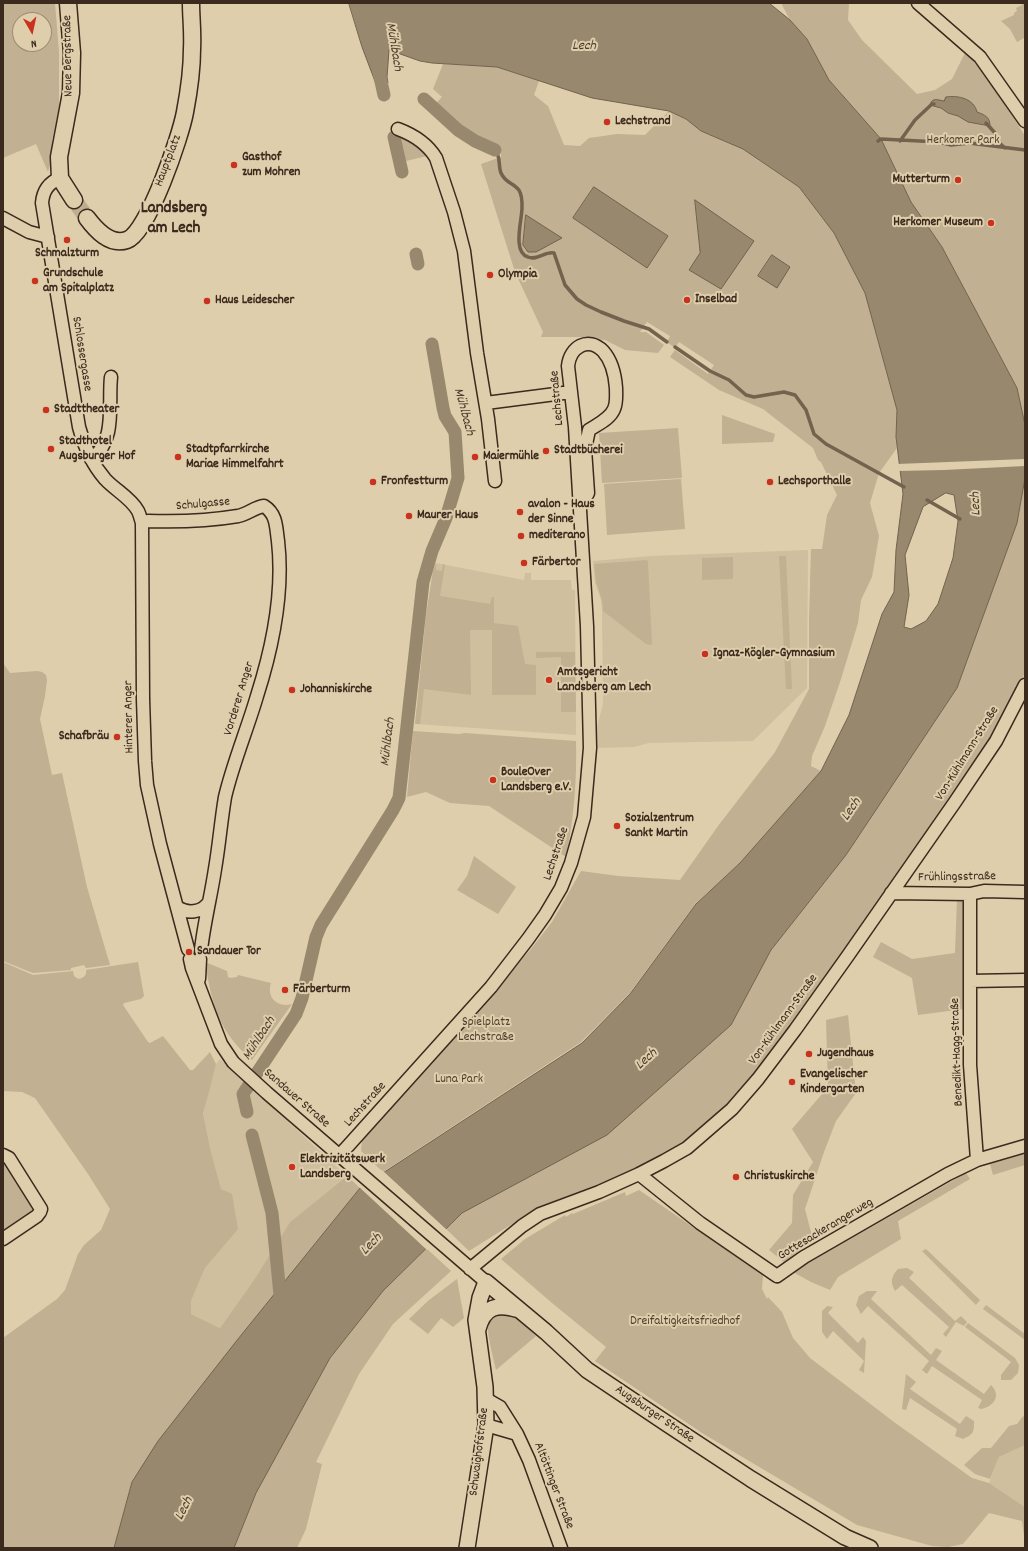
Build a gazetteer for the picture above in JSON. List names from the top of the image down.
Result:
{
  "streets": {
    "main road": ["Neue Bergstraße", "Hauptplatz"],
    "street": [
      "Schlossergasse",
      "Lechstraße",
      "Schulgasse",
      "Vorderer Anger",
      "Hinterer Anger",
      "Von-Kühlmann-Straße",
      "Frühlingsstraße",
      "Benedikt-Hagg-Straße",
      "Sandauer Straße",
      "Gottesackerangerweg",
      "Augsburger Straße",
      "Schwaighofstraße",
      "Altöttinger Straße"
    ]
  },
  "crossings": [
    ["Neue Bergstraße", "Schlossergasse"],
    ["Schlossergasse", "Schulgasse"],
    ["Schlossergasse", "Hinterer Anger"],
    ["Lechstraße", "Sandauer Straße"],
    ["Schulgasse", "Vorderer Anger"],
    ["Schulgasse", "Hinterer Anger"],
    ["Vorderer Anger", "Hinterer Anger"],
    ["Vorderer Anger", "Sandauer Straße"],
    ["Hinterer Anger", "Sandauer Straße"],
    ["Von-Kühlmann-Straße", "Frühlingsstraße"],
    ["Von-Kühlmann-Straße", "Gottesackerangerweg"],
    ["Von-Kühlmann-Straße", "Augsburger Straße"],
    ["Frühlingsstraße", "Benedikt-Hagg-Straße"],
    ["Benedikt-Hagg-Straße", "Gottesackerangerweg"],
    ["Sandauer Straße", "Augsburger Straße"],
    ["Augsburger Straße", "Schwaighofstraße"],
    ["Schwaighofstraße", "Altöttinger Straße"]
  ],
  "districts": ["Landsberg am Lech"],
  "water": ["Mühlbach", "Lech"],
  "parks": [
    "Herkomer Park",
    "Spielplatz Lechstraße",
    "Luna Park",
    "Dreifaltigkeitsfriedhof"
  ],
  "places": [
    "Lechstrand",
    "Gasthof zum Mohren",
    "Mutterturm",
    "Herkomer Museum",
    "Schmalzturm",
    "Olympia",
    "Grundschule am Spitalplatz",
    "Inselbad",
    "Haus Leidescher",
    "Stadttheater",
    "Stadthotel Augsburger Hof",
    "Stadtbücherei",
    "Stadtpfarrkirche Mariae Himmelfahrt",
    "Maiermühle",
    "Fronfestturm",
    "Lechsporthalle",
    "avalon - Haus der Sinne",
    "Maurer Haus",
    "mediterano",
    "Färbertor",
    "Ignaz-Kögler-Gymnasium",
    "Amtsgericht Landsberg am Lech",
    "Johanniskirche",
    "Schafbräu",
    "BouleOver Landsberg e.V.",
    "Sozialzentrum Sankt Martin",
    "Sandauer Tor",
    "Färberturm",
    "Jugendhaus",
    "Evangelischer Kindergarten",
    "Elektrizitätswerk Landsberg",
    "Christuskirche"
  ],
  "north": "bottom"
}
